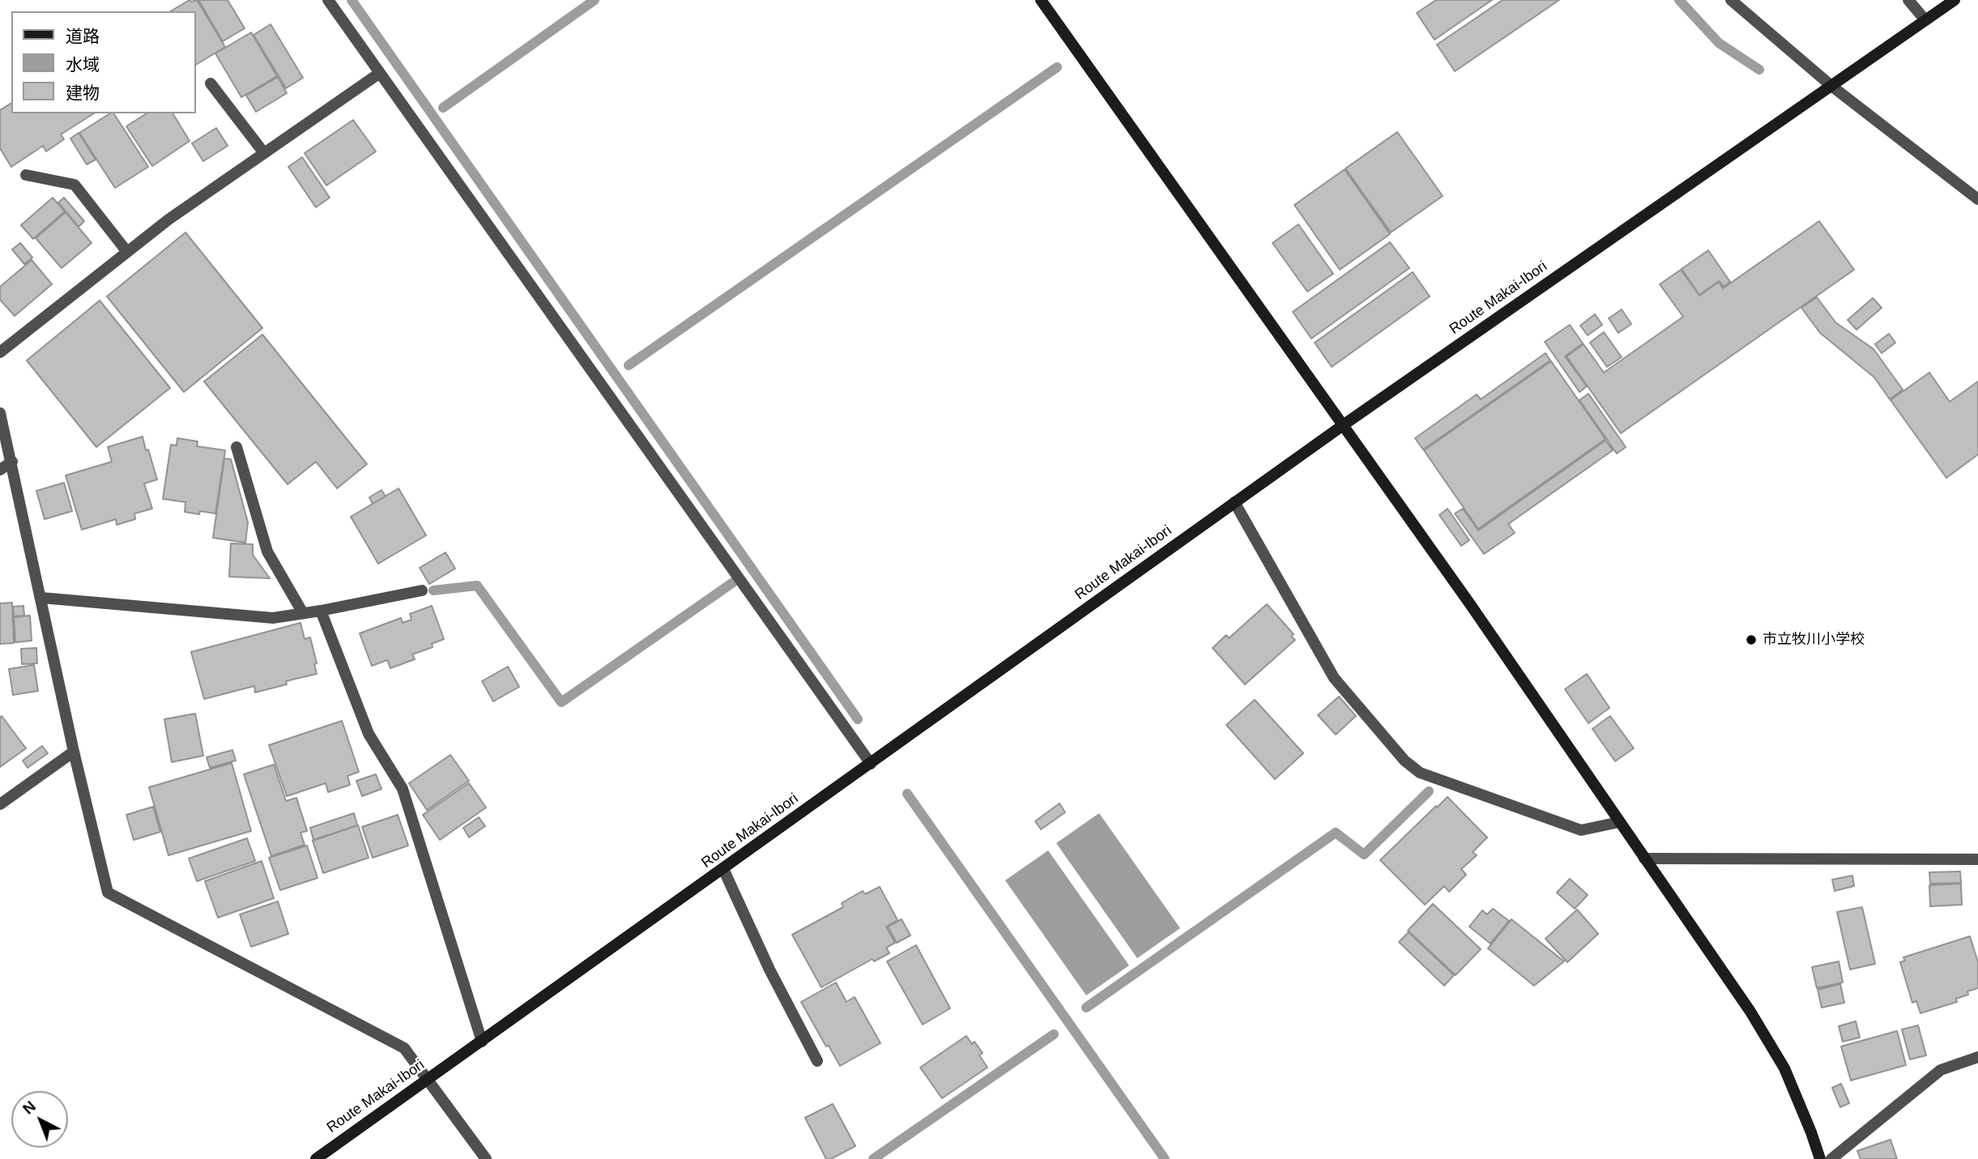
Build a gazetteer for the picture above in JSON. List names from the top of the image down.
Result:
{
  "streets": {
    "main road": ["Route Makai-Ibori"]
  },
  "places": ["市立牧川小学校"],
  "legend": ["道路", "水域", "建物"],
  "north": "top left"
}
